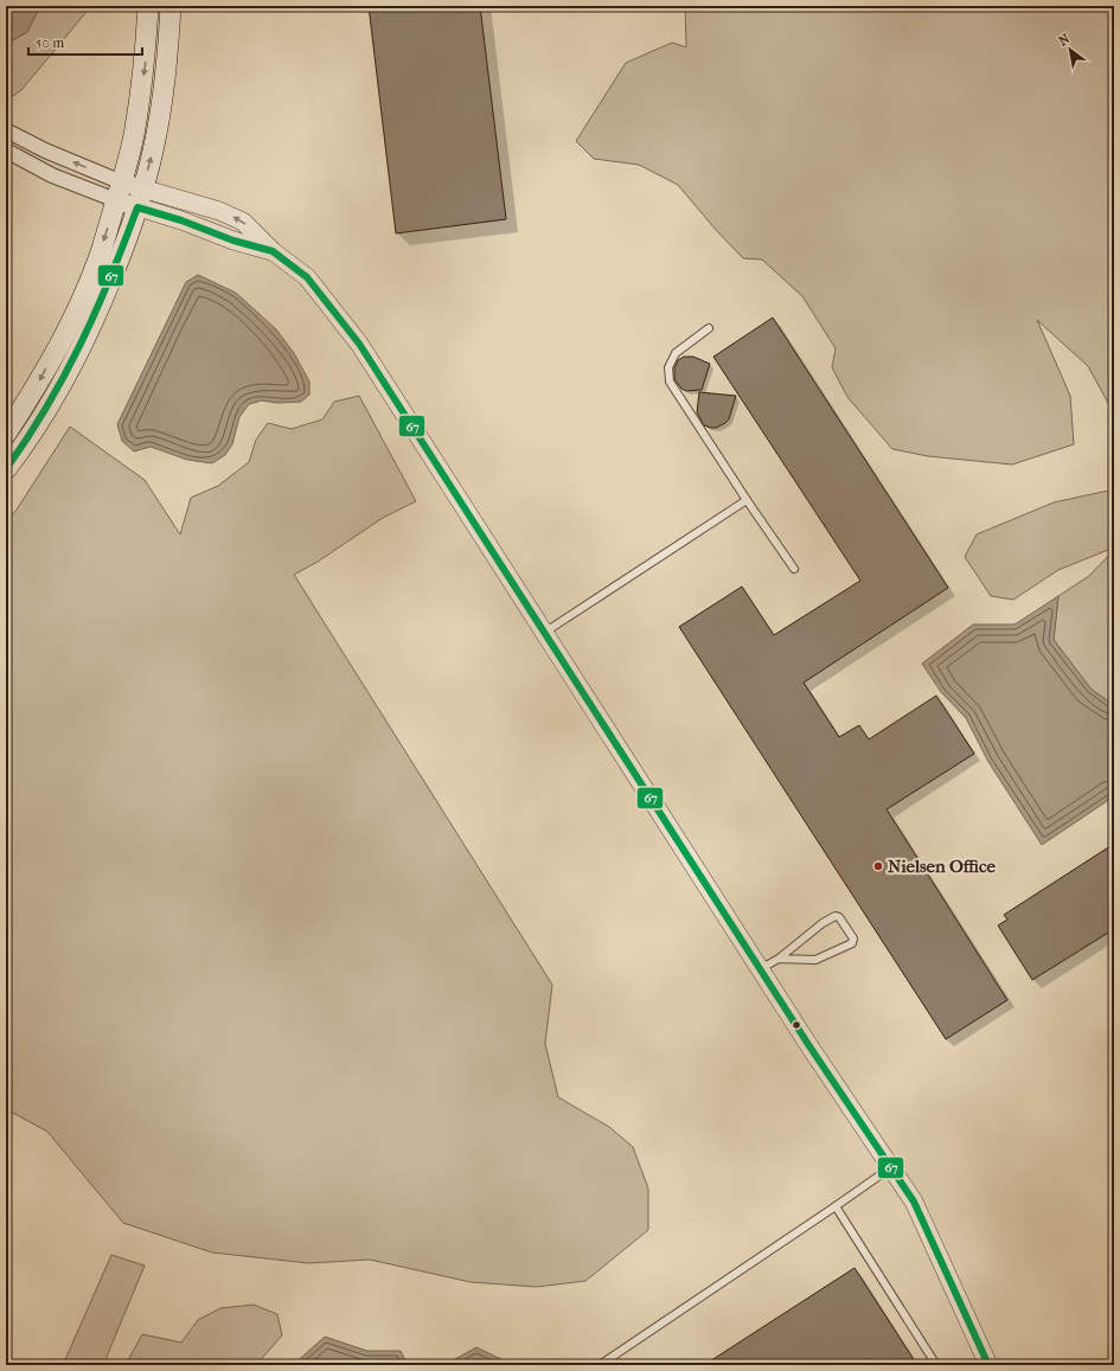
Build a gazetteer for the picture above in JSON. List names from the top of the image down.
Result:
{
  "places": ["Nielsen Office"],
  "lines": ["transit line 67"],
  "scale_bar": "50 m",
  "north": "top left"
}
